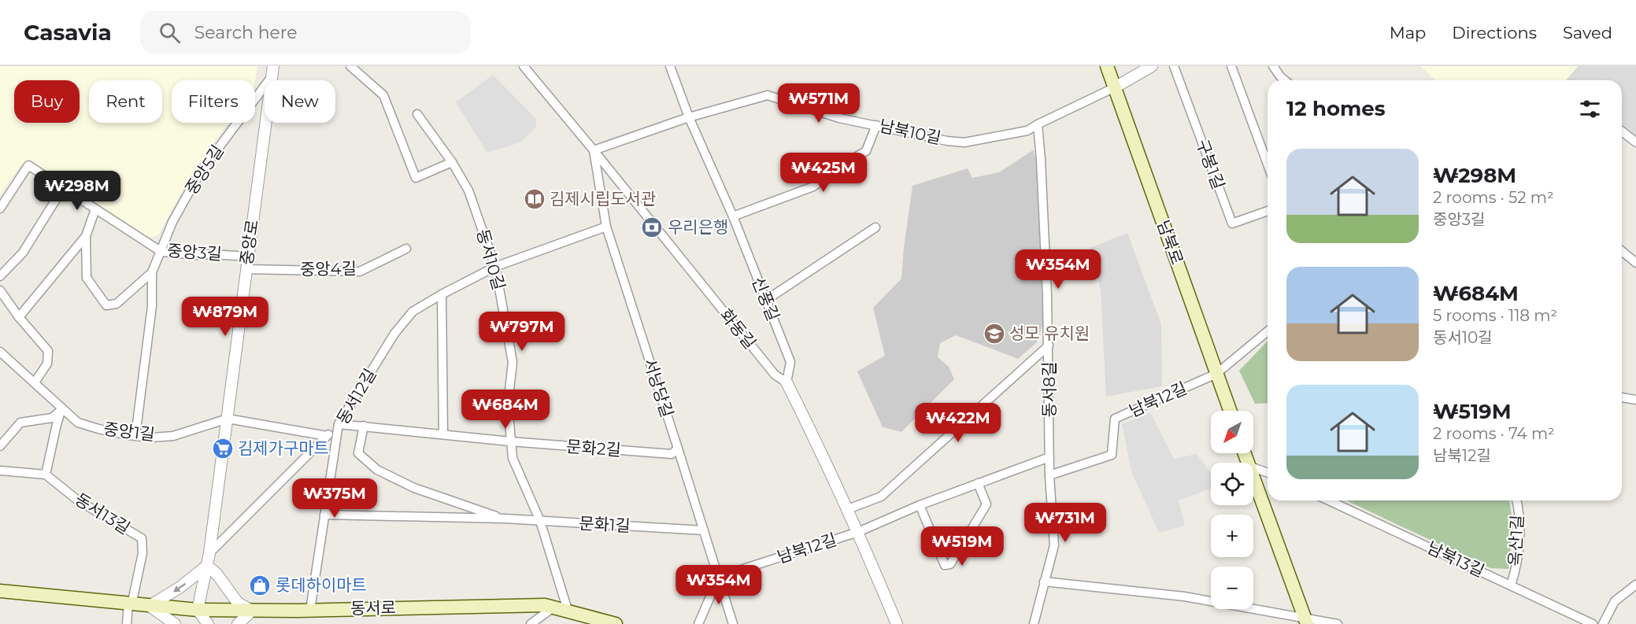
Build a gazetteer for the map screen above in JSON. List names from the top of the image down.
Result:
{
  "streets": {
    "main road": ["남북로", "동서로"],
    "street": [
      "남북10길",
      "구봉1길",
      "중앙5길",
      "중앙로",
      "중앙3길",
      "동서10길",
      "중앙4길",
      "신풍길",
      "화동길",
      "서낭당길",
      "동서8길",
      "동서12길",
      "남북12길",
      "중앙1길",
      "문화2길",
      "동서13길",
      "문화1길",
      "옥산1길",
      "남북13길"
    ]
  },
  "crossings": [
    ["남북10길", "남북로"],
    ["남북10길", "신풍길"],
    ["남북10길", "화동길"],
    ["남북10길", "서낭당길"],
    ["남북10길", "동서8길"],
    ["중앙5길", "중앙로"],
    ["중앙5길", "중앙3길"],
    ["중앙5길", "중앙1길"],
    ["중앙로", "중앙3길"],
    ["중앙로", "중앙4길"],
    ["중앙로", "중앙1길"],
    ["중앙로", "동서로"],
    ["남북로", "남북12길"],
    ["동서10길", "동서12길"],
    ["동서10길", "문화2길"],
    ["동서10길", "문화1길"],
    ["동서10길", "동서로"],
    ["신풍길", "화동길"],
    ["화동길", "서낭당길"],
    ["화동길", "남북12길"],
    ["서낭당길", "동서12길"],
    ["서낭당길", "남북12길"],
    ["서낭당길", "문화2길"],
    ["서낭당길", "문화1길"],
    ["동서8길", "남북12길"],
    ["동서12길", "문화2길"],
    ["동서12길", "문화1길"],
    ["동서12길", "동서로"],
    ["문화2길", "문화1길"],
    ["동서13길", "동서로"],
    ["옥산1길", "남북13길"]
  ],
  "places": {
    "library": ["김제시립도서관"],
    "bank": ["우리은행"],
    "school or university": ["성모 유치원"],
    "supermarket": ["김제가구마트"],
    "shop": ["롯데하이마트"]
  },
  "north": "bottom left",
  "page": {
    "header": "Casavia",
    "search": "Search here",
    "nav": ["Map", "Directions", "Saved"],
    "chip": [
      "Buy",
      "Rent",
      "Filters",
      "New"
    ],
    "heading": "12 homes",
    "price": [
      "₩571M",
      "₩425M",
      "₩298M",
      "₩354M",
      "₩879M",
      "₩797M",
      "₩684M",
      "₩422M",
      "₩375M",
      "₩731M",
      "₩519M",
      "₩354M"
    ],
    "list": [
      {
        "name": "₩298M",
        "note": "2 rooms · 52 m² · 중앙3길"
      },
      {
        "name": "₩684M",
        "note": "5 rooms · 118 m² · 동서10길"
      },
      {
        "name": "₩519M",
        "note": "2 rooms · 74 m² · 남북12길"
      }
    ],
    "map_buttons": ["+", "−"]
  }
}
